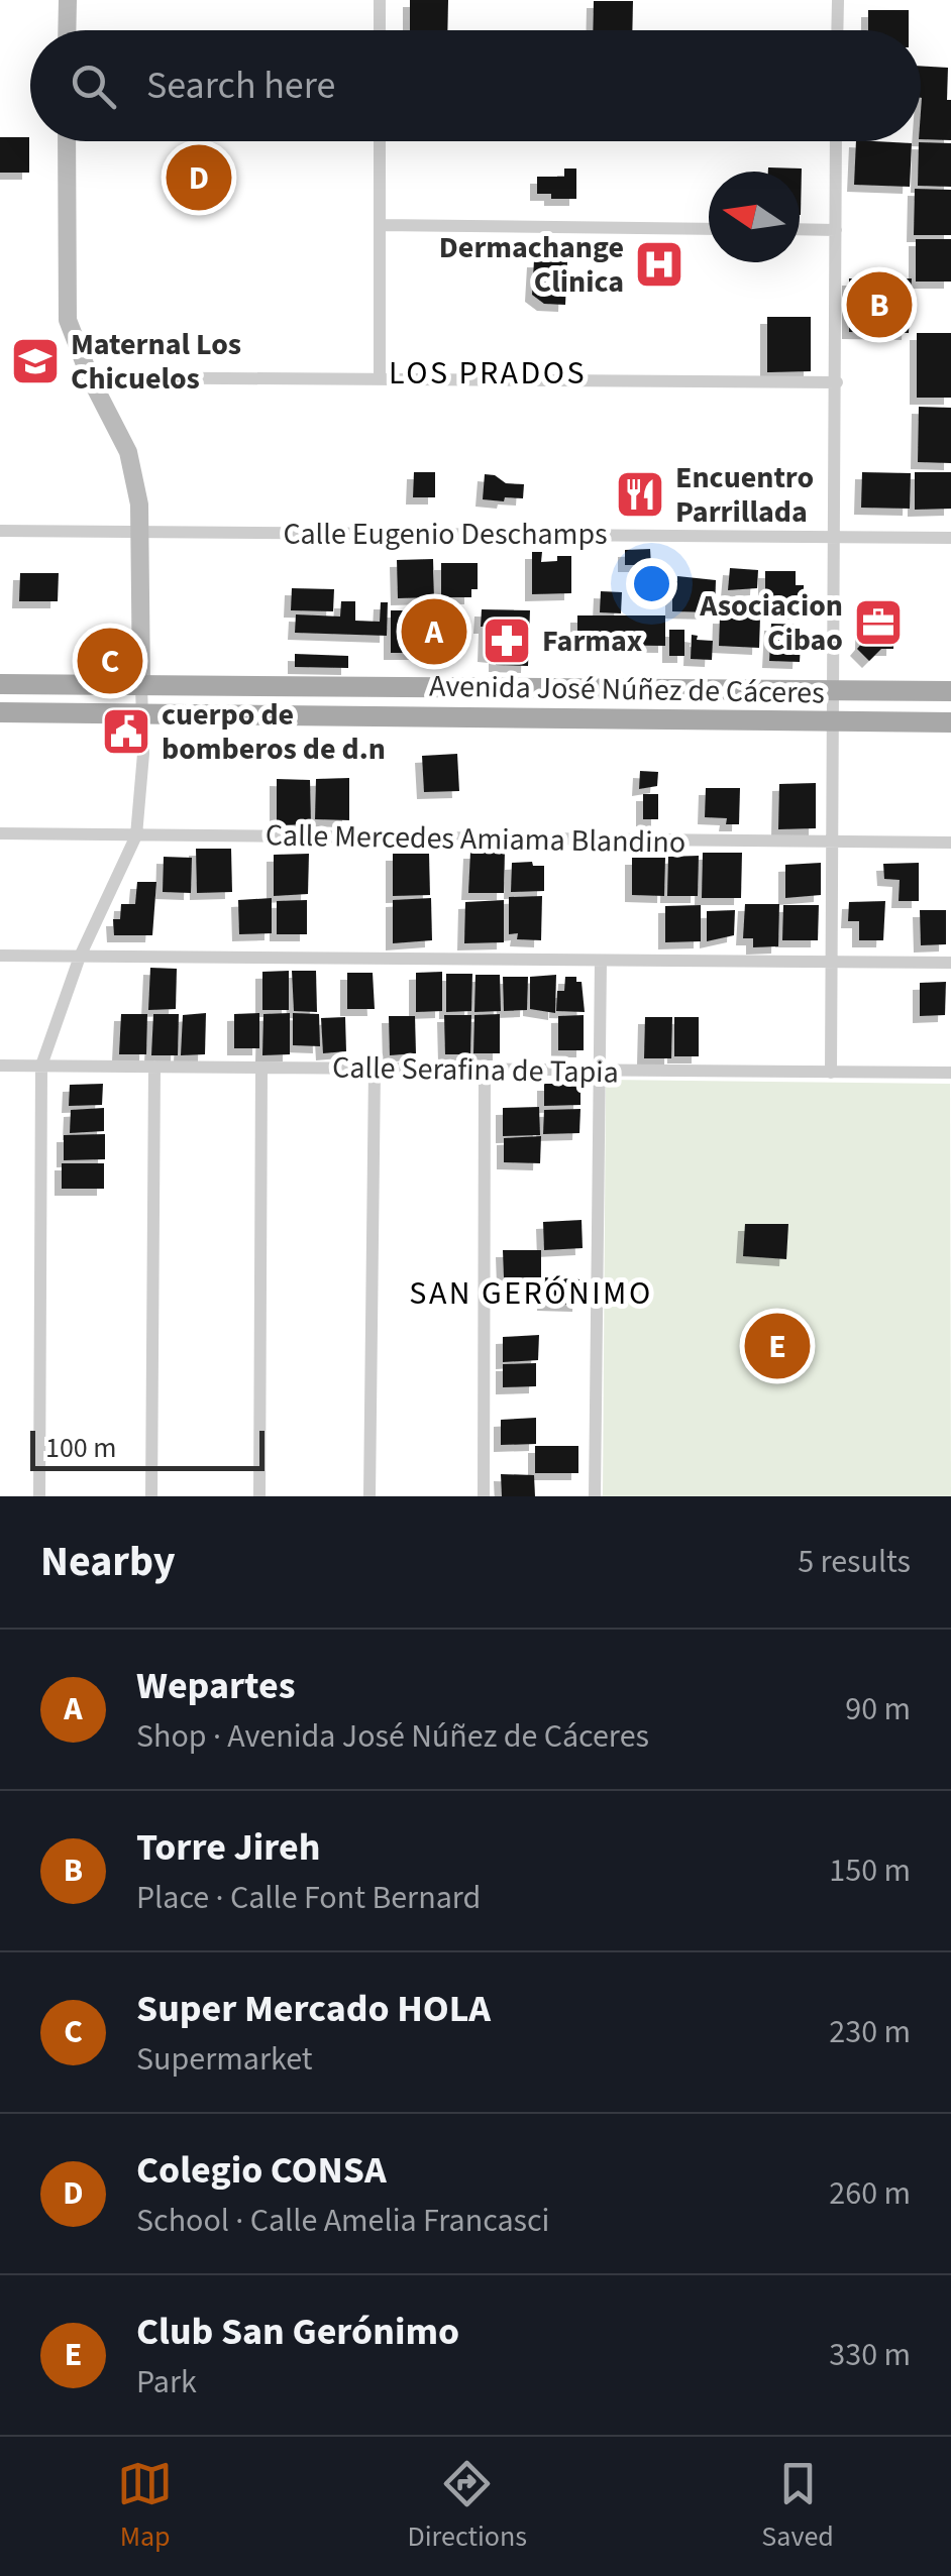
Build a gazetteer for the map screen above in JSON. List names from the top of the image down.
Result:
{
  "streets": {
    "main road": ["Avenida José Núñez de Cáceres"],
    "street": ["Calle Eugenio Deschamps", "Calle Mercedes Amiama Blandino", "Calle Serafina de Tapia"]
  },
  "districts": ["LOS PRADOS", "SAN GERÓNIMO"],
  "places": {
    "hospital": ["Dermachange Clinica"],
    "school or university": ["Maternal Los Chicuelos"],
    "restaurant": ["Encuentro Parrillada"],
    "office": ["Asociacion Cibao"],
    "pharmacy": ["Farmax"],
    "public building": ["cuerpo de bomberos de d.n"]
  },
  "scale_bar": "100 m",
  "north": "left",
  "page": {
    "search": "Search here",
    "pins": [
      "D",
      "B",
      "A",
      "C",
      "E"
    ],
    "scale": "100 m",
    "heading": ["Nearby", "5 results"],
    "list": [
      {
        "mark": "A",
        "name": "Wepartes",
        "note": "Shop · Avenida José Núñez de Cáceres",
        "value": "90 m"
      },
      {
        "mark": "B",
        "name": "Torre Jireh",
        "note": "Place · Calle Font Bernard",
        "value": "150 m"
      },
      {
        "mark": "C",
        "name": "Super Mercado HOLA",
        "note": "Supermarket",
        "value": "230 m"
      },
      {
        "mark": "D",
        "name": "Colegio CONSA",
        "note": "School · Calle Amelia Francasci",
        "value": "260 m"
      },
      {
        "mark": "E",
        "name": "Club San Gerónimo",
        "note": "Park",
        "value": "330 m"
      }
    ],
    "nav": ["Map", "Directions", "Saved"]
  }
}
